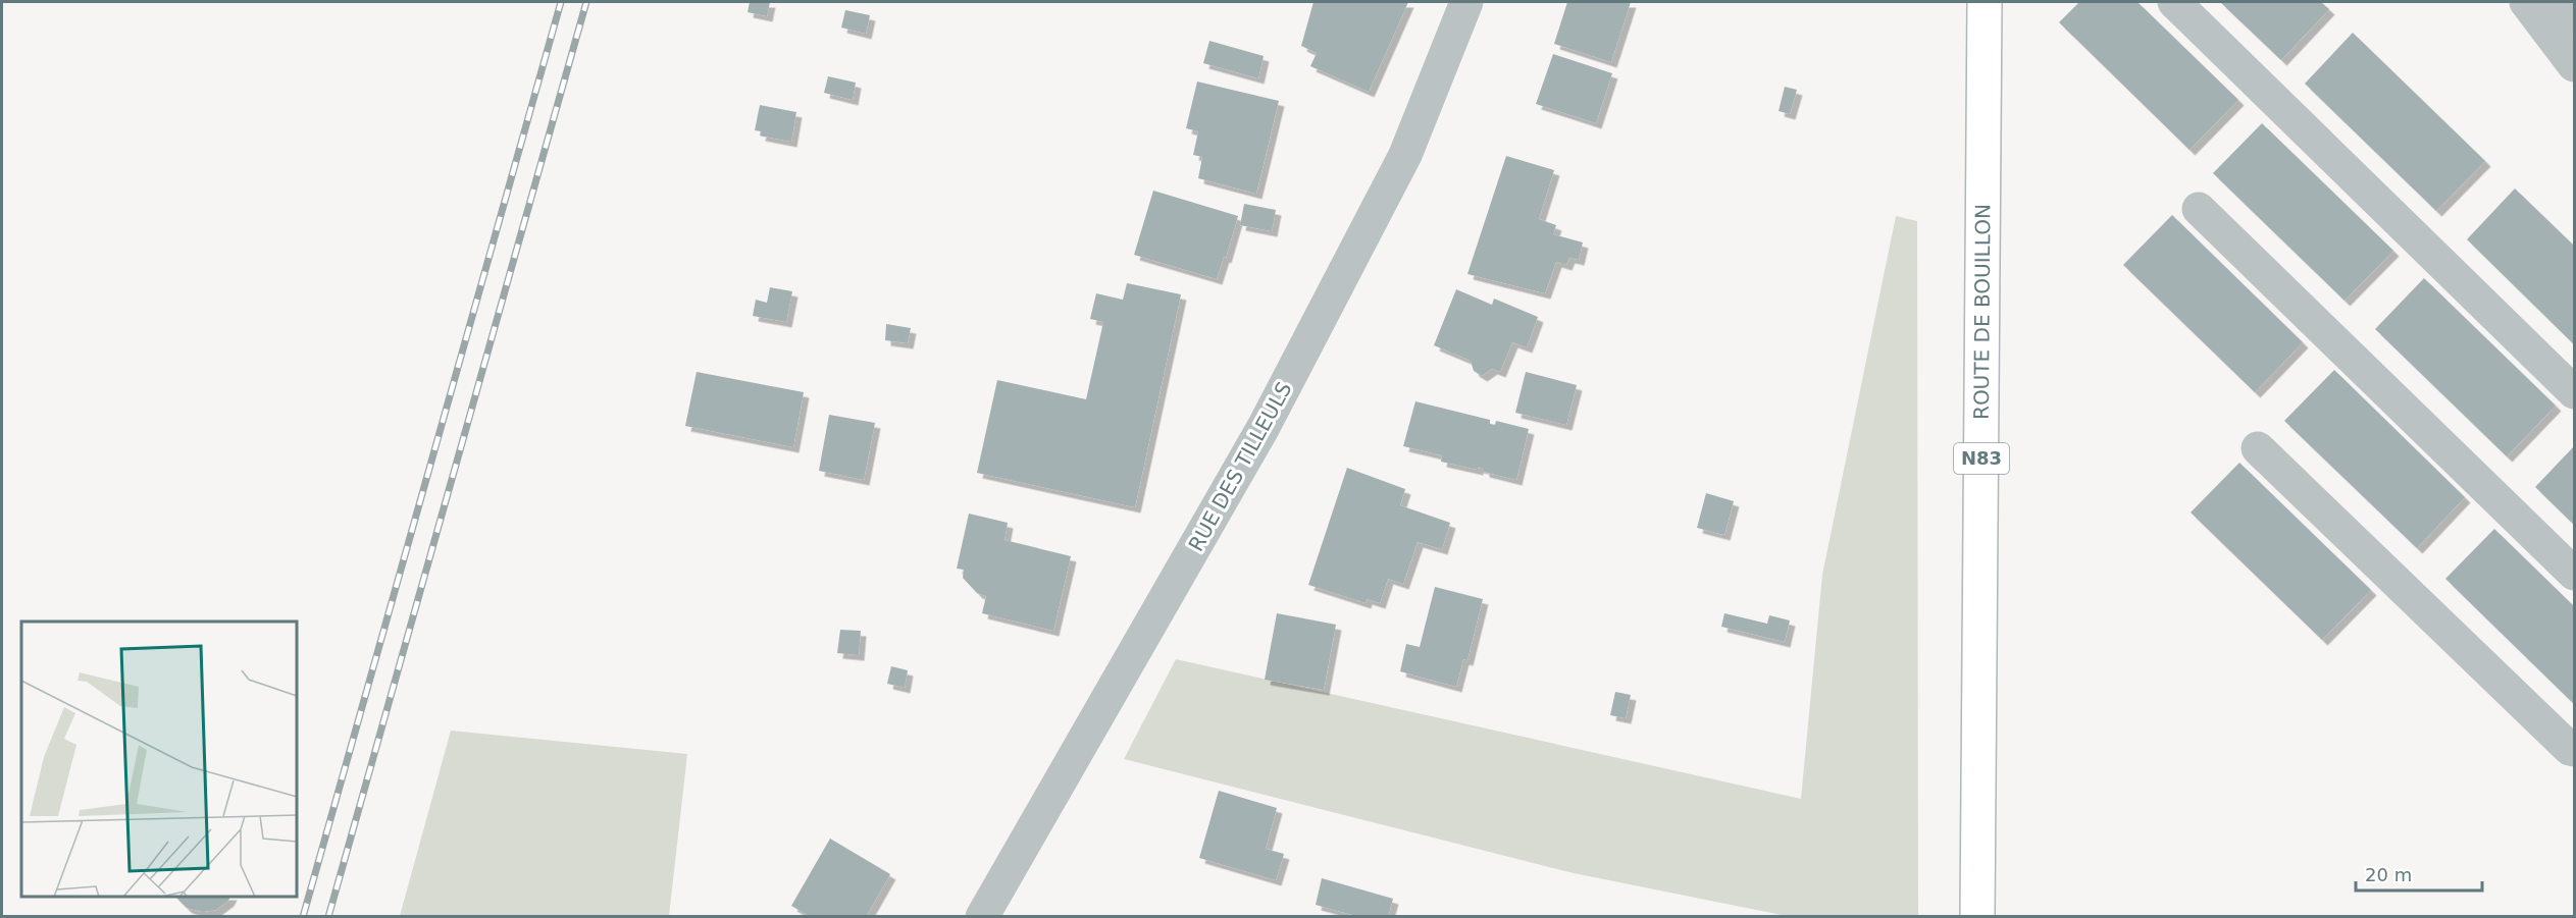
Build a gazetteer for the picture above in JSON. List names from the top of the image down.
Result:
{
  "streets": {
    "main road": ["ROUTE DE BOUILLON", "N83"],
    "street": ["RUE DES TILLEULS"]
  },
  "scale_bar": "20 m"
}
